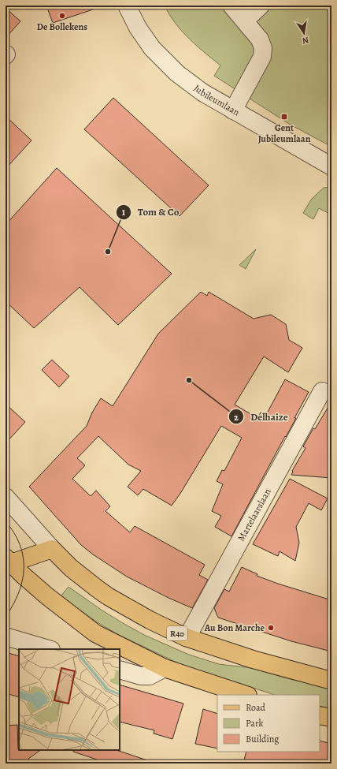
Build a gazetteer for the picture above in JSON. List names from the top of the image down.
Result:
{
  "streets": {
    "main road": ["R40"],
    "street": ["Jubileumlaan", "Martelaarslaan"]
  },
  "crossings": [
    ["Martelaarslaan", "R40"]
  ],
  "places": {
    "other": [
      "De Bollekens",
      "Tom & Co",
      "Delhaize",
      "Au Bon Marche"
    ],
    "transit": ["Gent Jubileumlaan"]
  },
  "legend": ["Road", "Park", "Building"],
  "north": "bottom"
}
